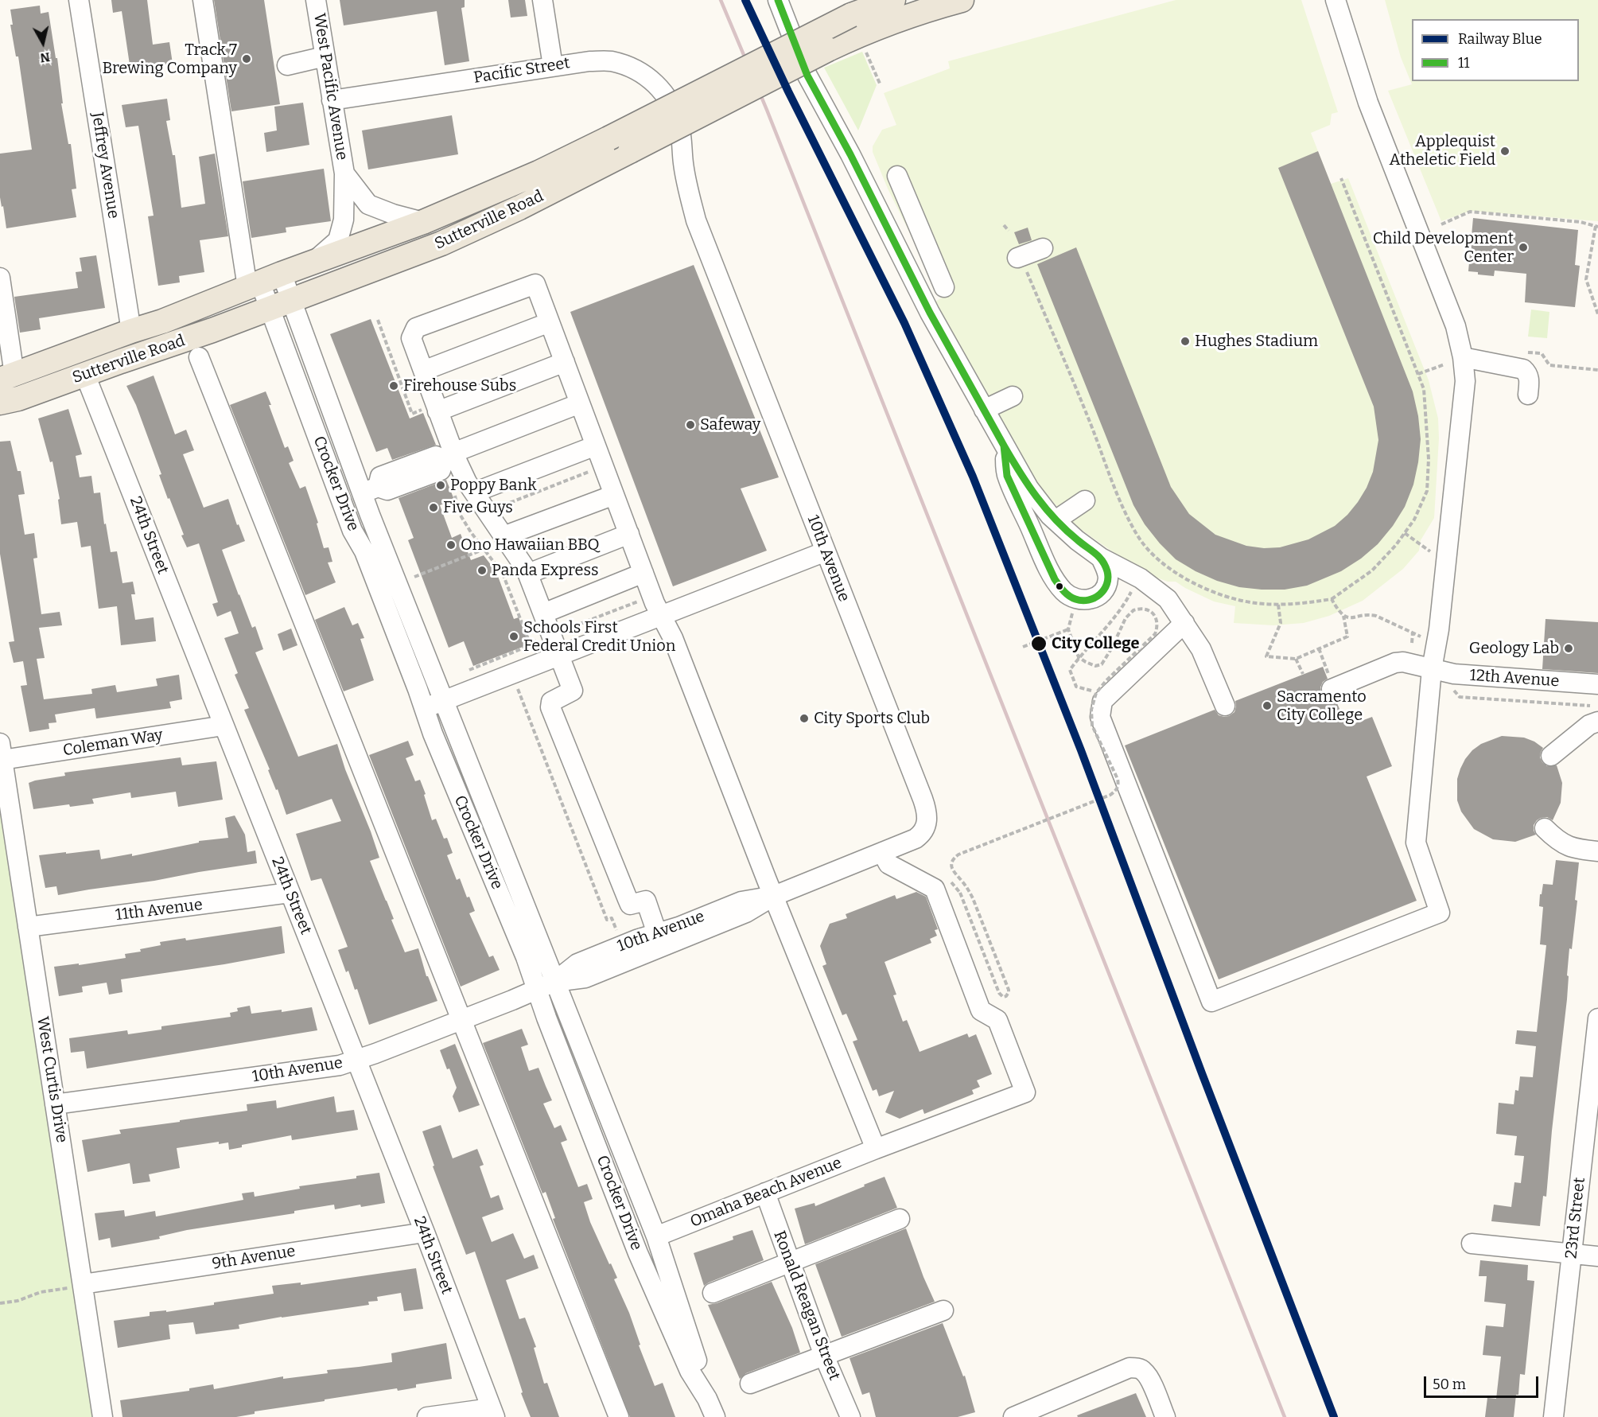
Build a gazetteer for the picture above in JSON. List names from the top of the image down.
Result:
{
  "streets": {
    "main road": ["Sutterville Road"],
    "street": [
      "Pacific Street",
      "West Pacific Avenue",
      "Jeffrey Avenue",
      "Crocker Drive",
      "24th Street",
      "10th Avenue",
      "12th Avenue",
      "Coleman Way",
      "11th Avenue",
      "West Curtis Drive",
      "Omaha Beach Avenue",
      "23rd Street",
      "9th Avenue",
      "Ronald Reagan Street"
    ]
  },
  "crossings": [
    ["Pacific Street", "West Pacific Avenue"],
    ["Pacific Street", "10th Avenue"],
    ["West Pacific Avenue", "Sutterville Road"],
    ["Jeffrey Avenue", "Sutterville Road"],
    ["Sutterville Road", "Crocker Drive"],
    ["Sutterville Road", "24th Street"],
    ["Crocker Drive", "10th Avenue"],
    ["Crocker Drive", "Omaha Beach Avenue"],
    ["24th Street", "10th Avenue"],
    ["24th Street", "Coleman Way"],
    ["24th Street", "11th Avenue"],
    ["24th Street", "9th Avenue"],
    ["10th Avenue", "West Curtis Drive"],
    ["10th Avenue", "Omaha Beach Avenue"],
    ["Coleman Way", "West Curtis Drive"],
    ["11th Avenue", "West Curtis Drive"],
    ["West Curtis Drive", "9th Avenue"],
    ["Omaha Beach Avenue", "Ronald Reagan Street"]
  ],
  "places": [
    "Track 7 Brewing Company",
    "Applequist Atheletic Field",
    "Child Development Center",
    "Hughes Stadium",
    "Firehouse Subs",
    "Safeway",
    "Poppy Bank",
    "Five Guys",
    "Ono Hawaiian BBQ",
    "Panda Express",
    "Schools First Federal Credit Union",
    "City College",
    "Geology Lab",
    "Sacramento City College",
    "City Sports Club"
  ],
  "lines": ["rail line Blue", "transit line 11"],
  "legend": ["Railway Blue", "11"],
  "scale_bar": "50 m",
  "north": "bottom"
}
